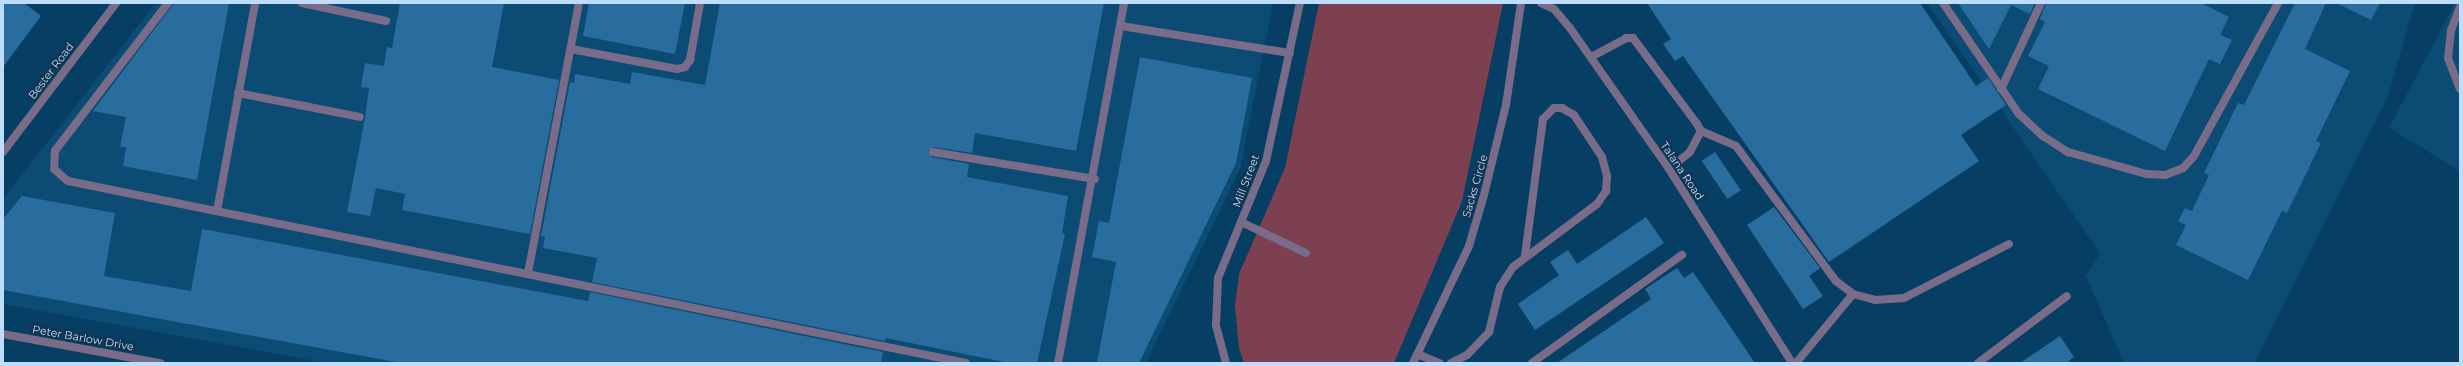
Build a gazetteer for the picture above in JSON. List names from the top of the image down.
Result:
{
  "streets": {
    "street": [
      "Bester Road",
      "Talana Road",
      "Mill Street",
      "Sacks Circle",
      "Peter Barlow Drive"
    ]
  }
}
